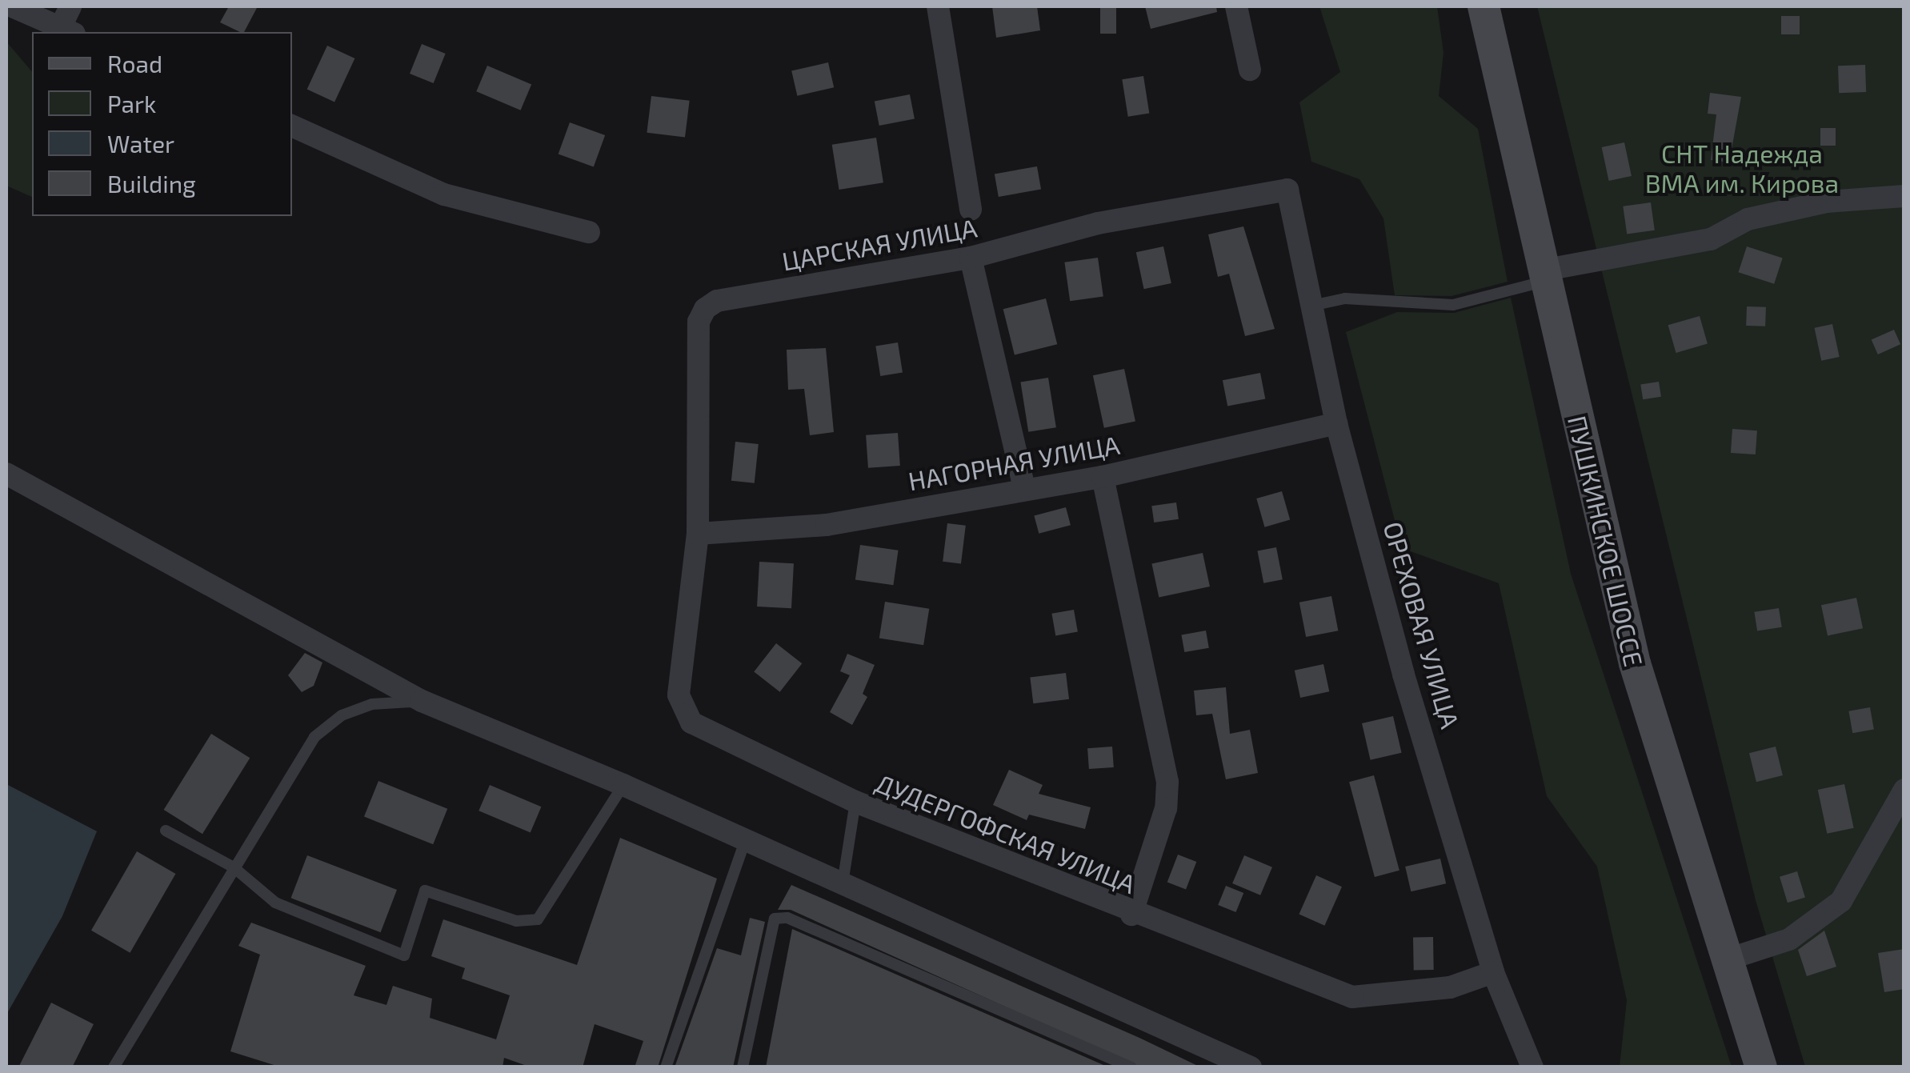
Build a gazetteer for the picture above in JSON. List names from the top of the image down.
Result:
{
  "streets": {
    "main road": ["ПУШКИНСКОЕ ШОССЕ"],
    "street": [
      "ЦАРСКАЯ УЛИЦА",
      "НАГОРНАЯ УЛИЦА",
      "ОРЕХОВАЯ УЛИЦА",
      "ДУДЕРГОФСКАЯ УЛИЦА"
    ]
  },
  "crossings": [
    ["ЦАРСКАЯ УЛИЦА", "НАГОРНАЯ УЛИЦА"],
    ["ЦАРСКАЯ УЛИЦА", "ОРЕХОВАЯ УЛИЦА"],
    ["ЦАРСКАЯ УЛИЦА", "ДУДЕРГОФСКАЯ УЛИЦА"],
    ["НАГОРНАЯ УЛИЦА", "ОРЕХОВАЯ УЛИЦА"],
    ["НАГОРНАЯ УЛИЦА", "ДУДЕРГОФСКАЯ УЛИЦА"],
    ["ОРЕХОВАЯ УЛИЦА", "ДУДЕРГОФСКАЯ УЛИЦА"]
  ],
  "parks": ["СНТ Надежда ВМА им. Кирова"],
  "legend": [
    "Road",
    "Park",
    "Water",
    "Building"
  ]
}
